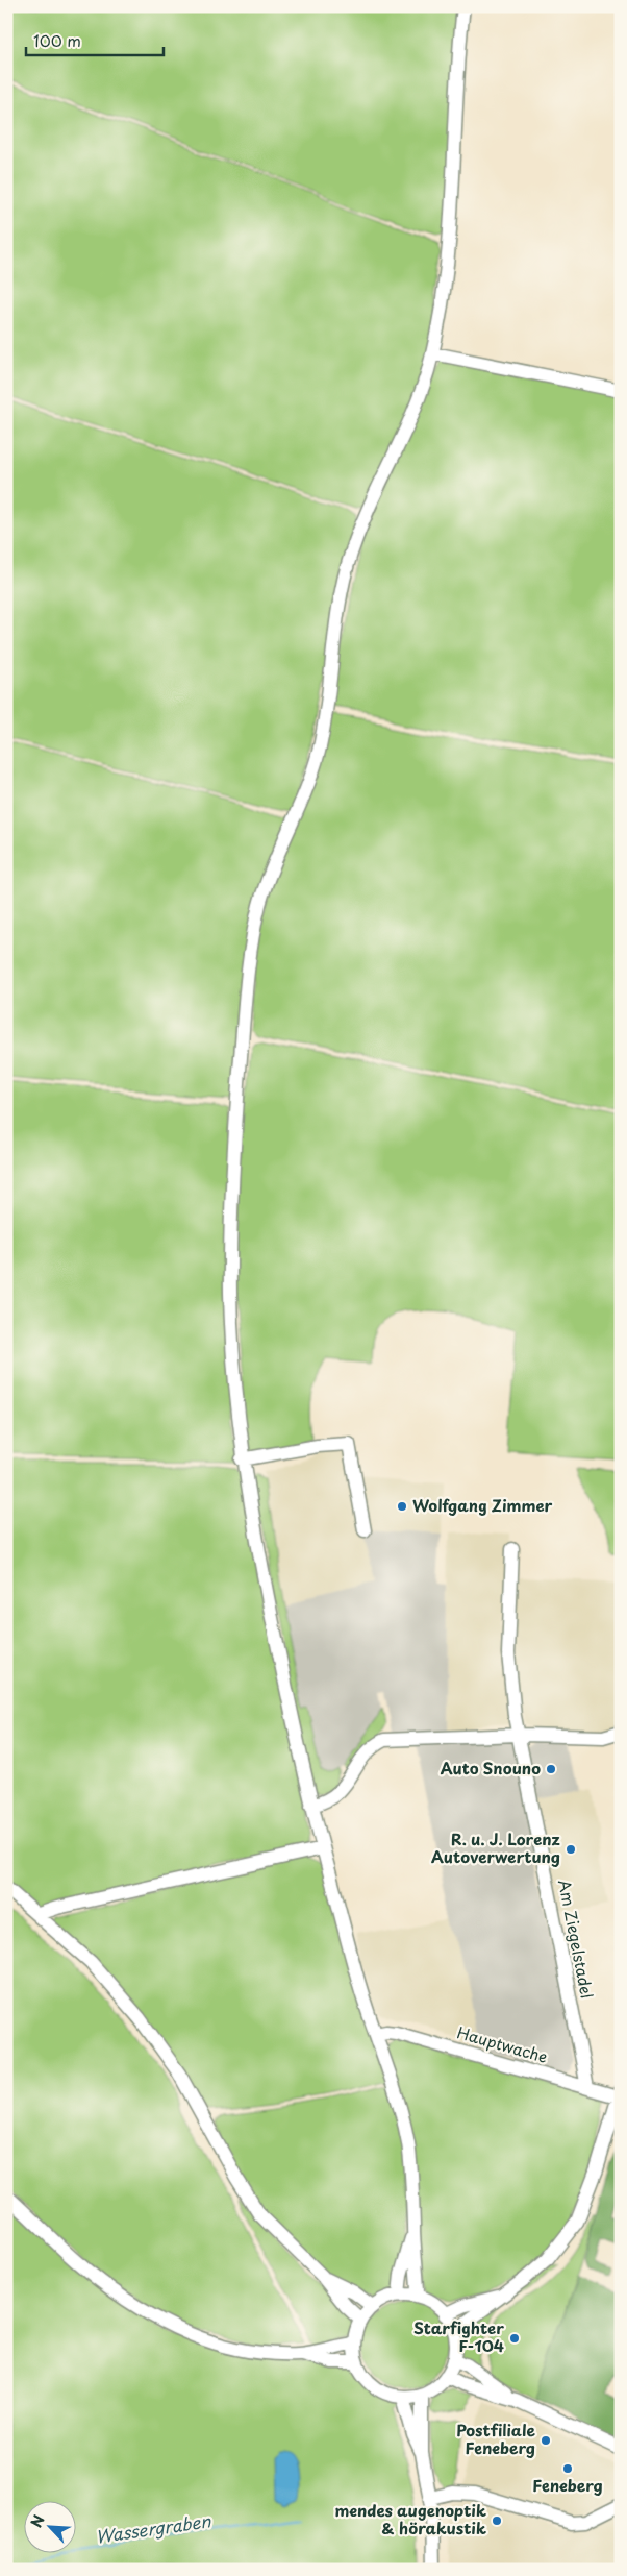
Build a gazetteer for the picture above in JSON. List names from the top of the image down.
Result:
{
  "streets": {
    "street": ["Am Ziegelstadel", "Hauptwache"]
  },
  "crossings": [
    ["Am Ziegelstadel", "Hauptwache"]
  ],
  "water": ["Wassergraben"],
  "places": [
    "Wolfgang Zimmer",
    "Auto Snouno",
    "R. u. J. Lorenz Autoverwertung",
    "Starfighter F-104",
    "Postfiliale Feneberg",
    "Feneberg",
    "mendes augenoptik & hörakustik"
  ],
  "scale_bar": "100 m",
  "north": "top left"
}
